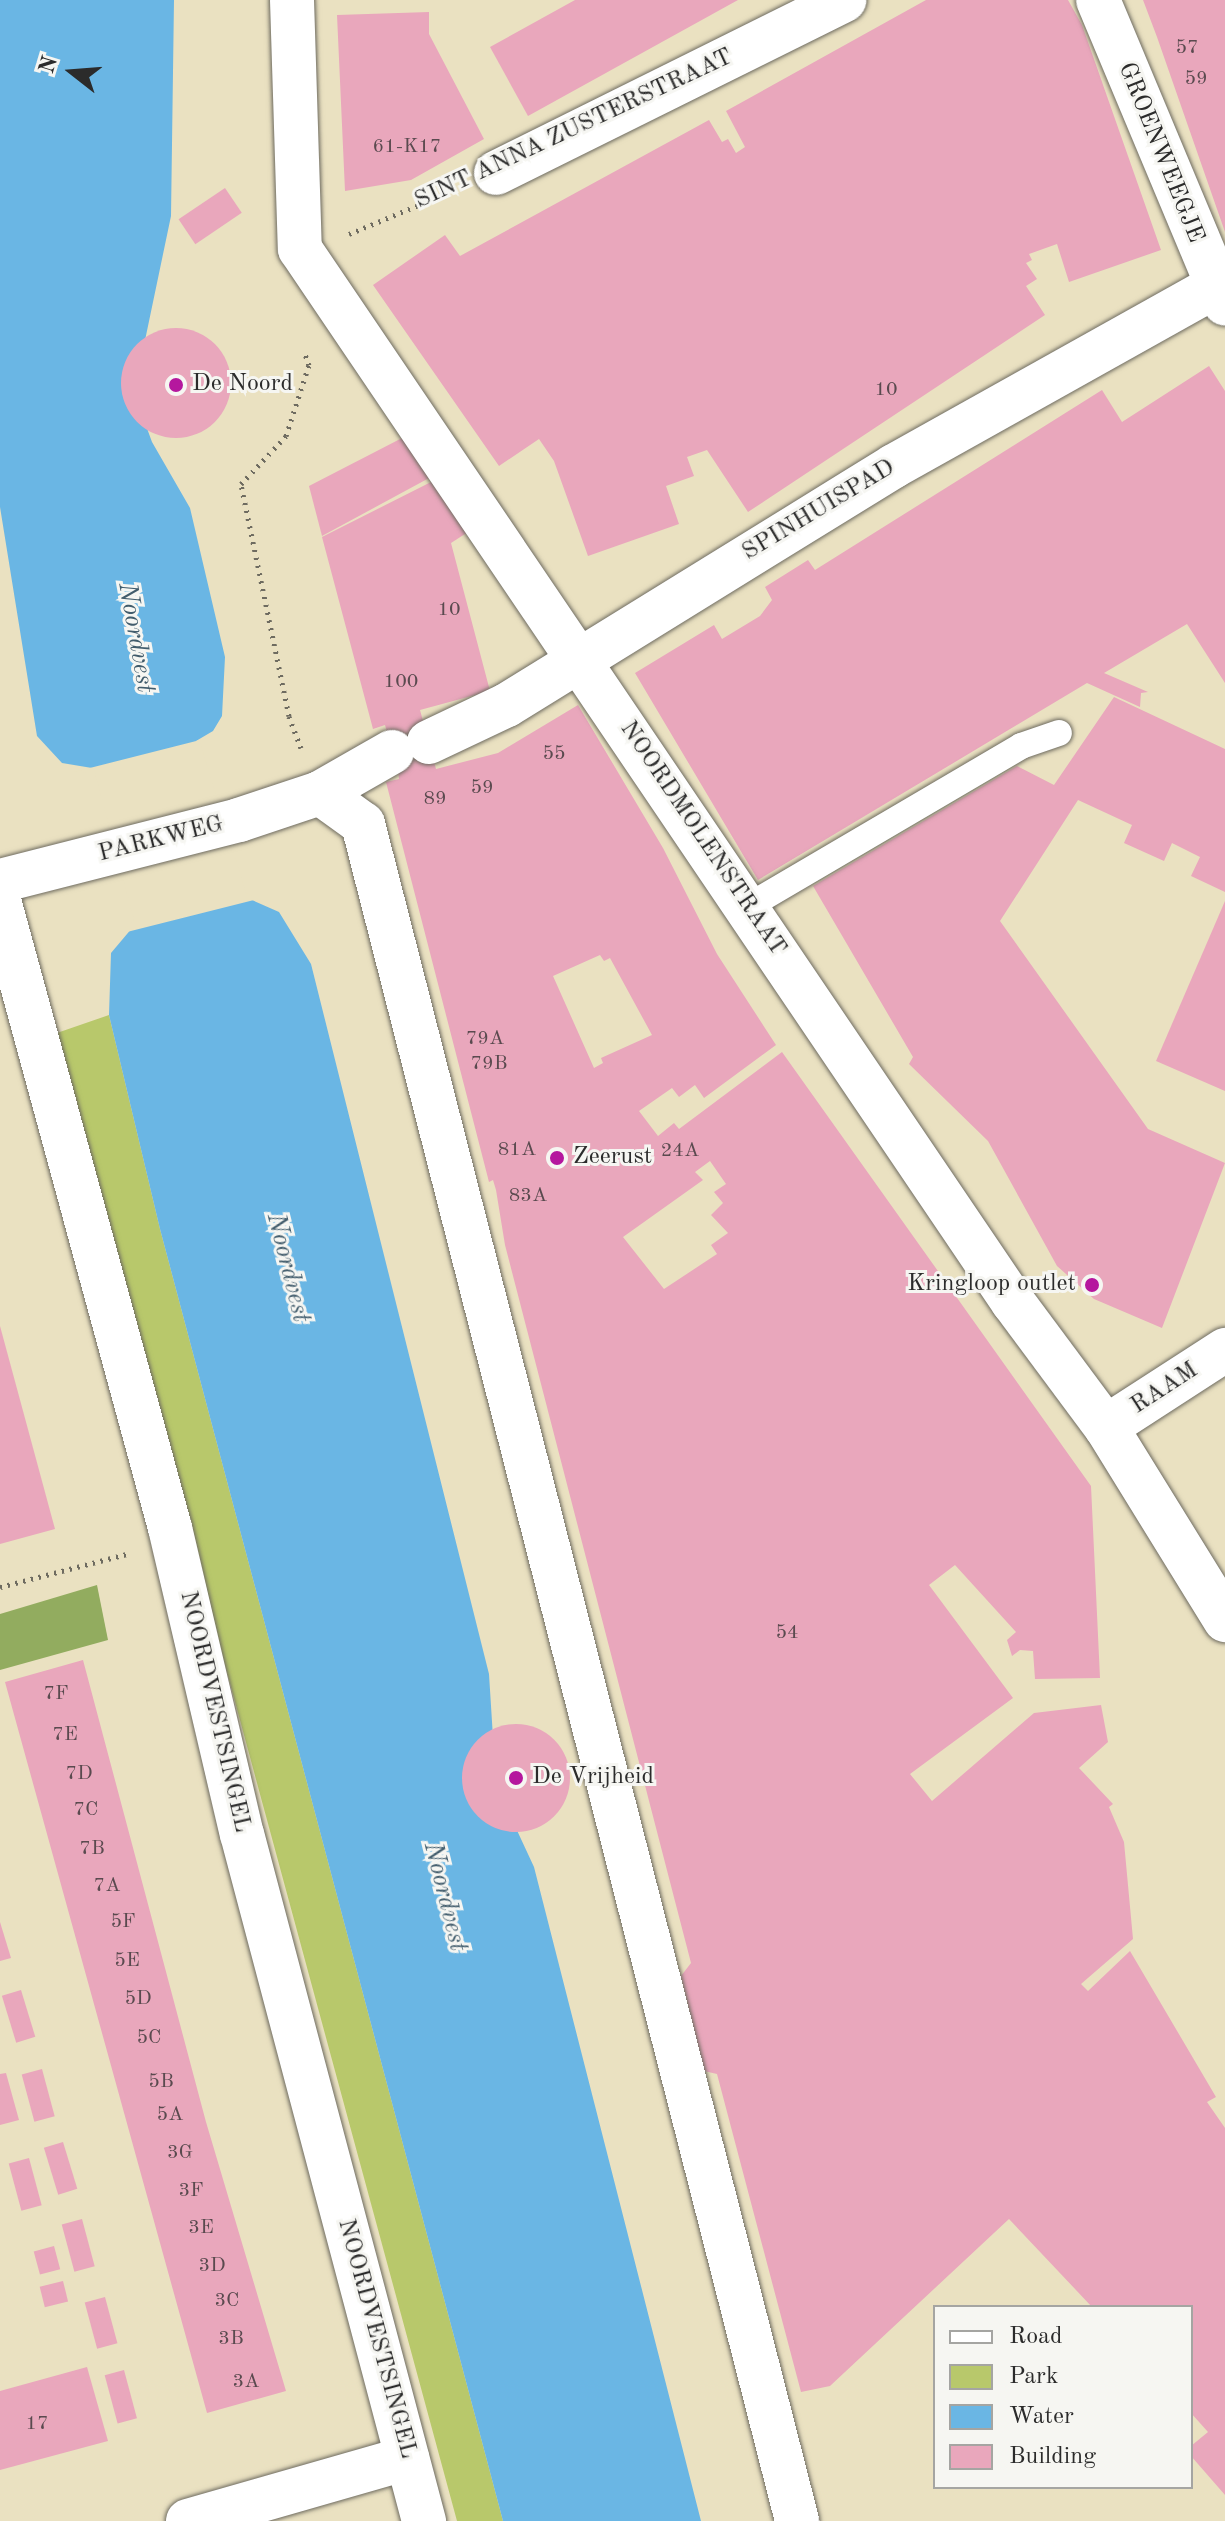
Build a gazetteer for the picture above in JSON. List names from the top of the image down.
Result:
{
  "streets": {
    "street": [
      "SINT ANNA ZUSTERSTRAAT",
      "GROENWEEGJE",
      "SPINHUISPAD",
      "NOORDMOLENSTRAAT",
      "PARKWEG",
      "RAAM",
      "NOORDVESTSINGEL"
    ]
  },
  "crossings": [
    ["SINT ANNA ZUSTERSTRAAT", "NOORDMOLENSTRAAT"],
    ["GROENWEEGJE", "SPINHUISPAD"],
    ["SPINHUISPAD", "NOORDMOLENSTRAAT"],
    ["SPINHUISPAD", "PARKWEG"],
    ["NOORDMOLENSTRAAT", "RAAM"]
  ],
  "water": ["Noordvest"],
  "places": [
    "De Noord",
    "Zeerust",
    "Kringloop outlet",
    "De Vrijheid"
  ],
  "house_numbers": [
    "57",
    "59",
    "61-K17",
    "10",
    "10",
    "100",
    "55",
    "59",
    "89",
    "79A",
    "79B",
    "81A",
    "24A",
    "83A",
    "54",
    "7F",
    "7E",
    "7D",
    "7C",
    "7B",
    "7A",
    "5F",
    "5E",
    "5D",
    "5C",
    "5B",
    "5A",
    "3G",
    "3F",
    "3E",
    "3D",
    "3C",
    "3B",
    "3A",
    "17"
  ],
  "legend": [
    "Road",
    "Park",
    "Water",
    "Building"
  ],
  "north": "left"
}
